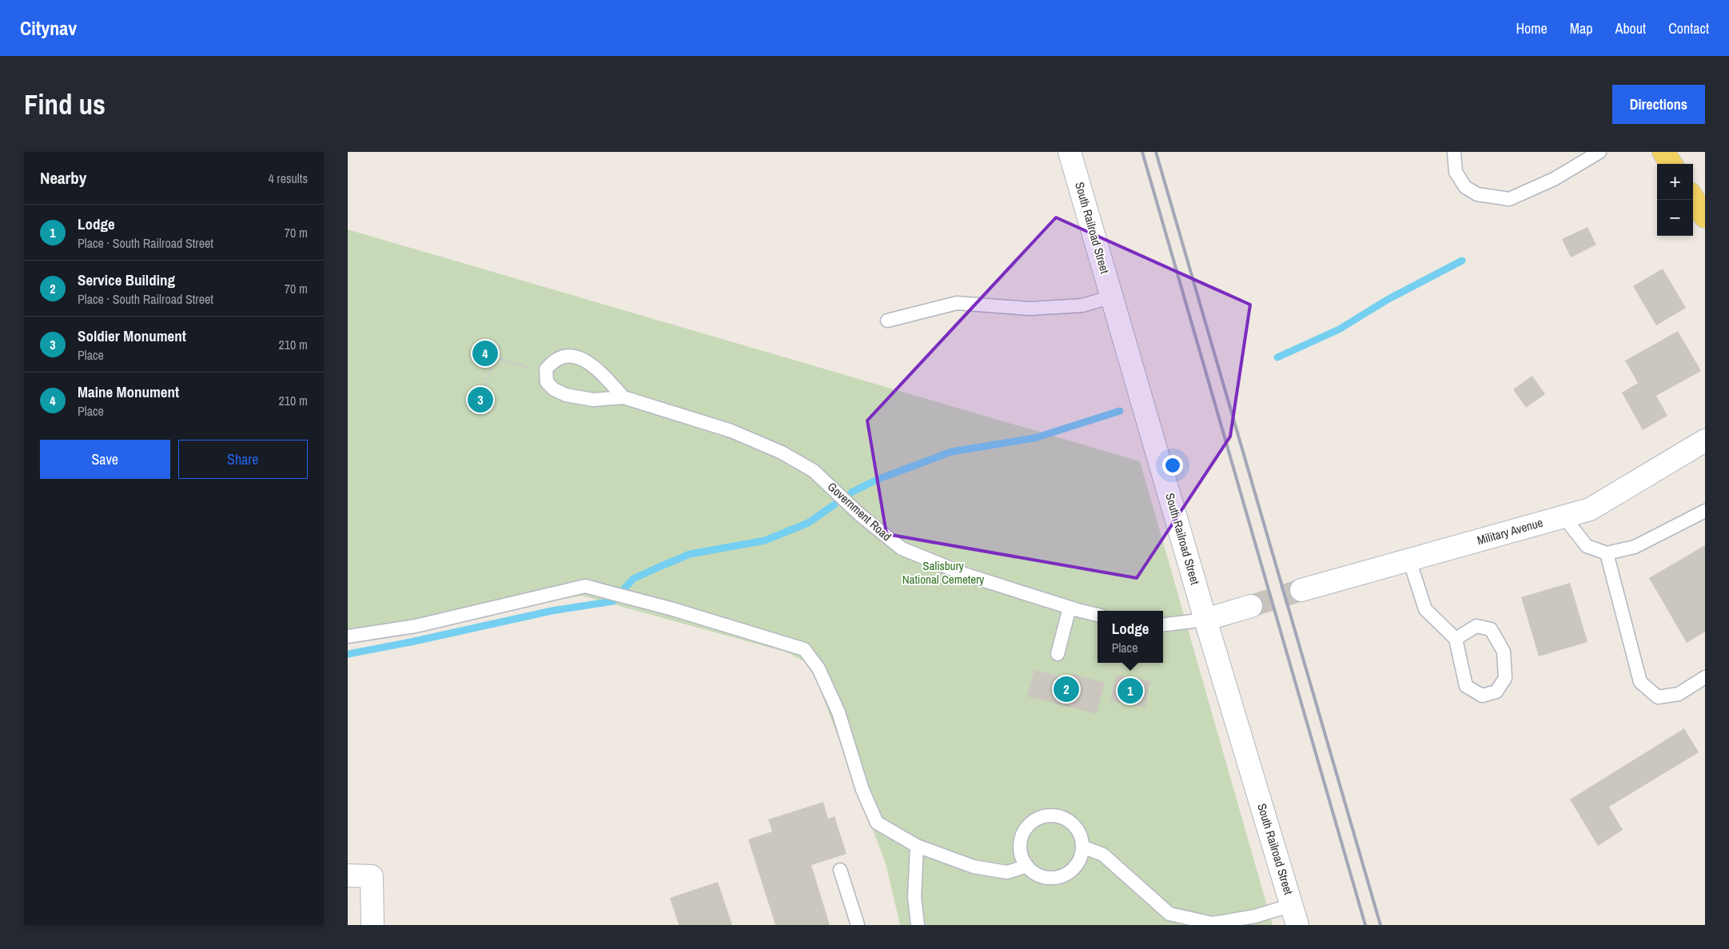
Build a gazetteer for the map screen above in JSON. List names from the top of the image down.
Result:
{
  "streets": {
    "street": ["South Railroad Street", "Military Avenue"],
    "lane": ["Government Road"]
  },
  "parks": ["Salisbury National Cemetery"],
  "page": {
    "header": "Citynav",
    "nav": [
      "Home",
      "Map",
      "About",
      "Contact"
    ],
    "buttons": [
      "Directions",
      ["Save", "Share"]
    ],
    "title": "Find us",
    "heading": ["Nearby", "4 results"],
    "map_buttons": ["+", "−"],
    "list": [
      {
        "mark": "1",
        "name": "Lodge",
        "note": "Place · South Railroad Street",
        "value": "70 m"
      },
      {
        "mark": "2",
        "name": "Service Building",
        "note": "Place · South Railroad Street",
        "value": "70 m"
      },
      {
        "mark": "3",
        "name": "Soldier Monument",
        "note": "Place",
        "value": "210 m"
      },
      {
        "mark": "4",
        "name": "Maine Monument",
        "note": "Place",
        "value": "210 m"
      }
    ],
    "pins": [
      "4",
      "3",
      "2",
      "1"
    ],
    "popup": ["Lodge", "Place"]
  }
}
